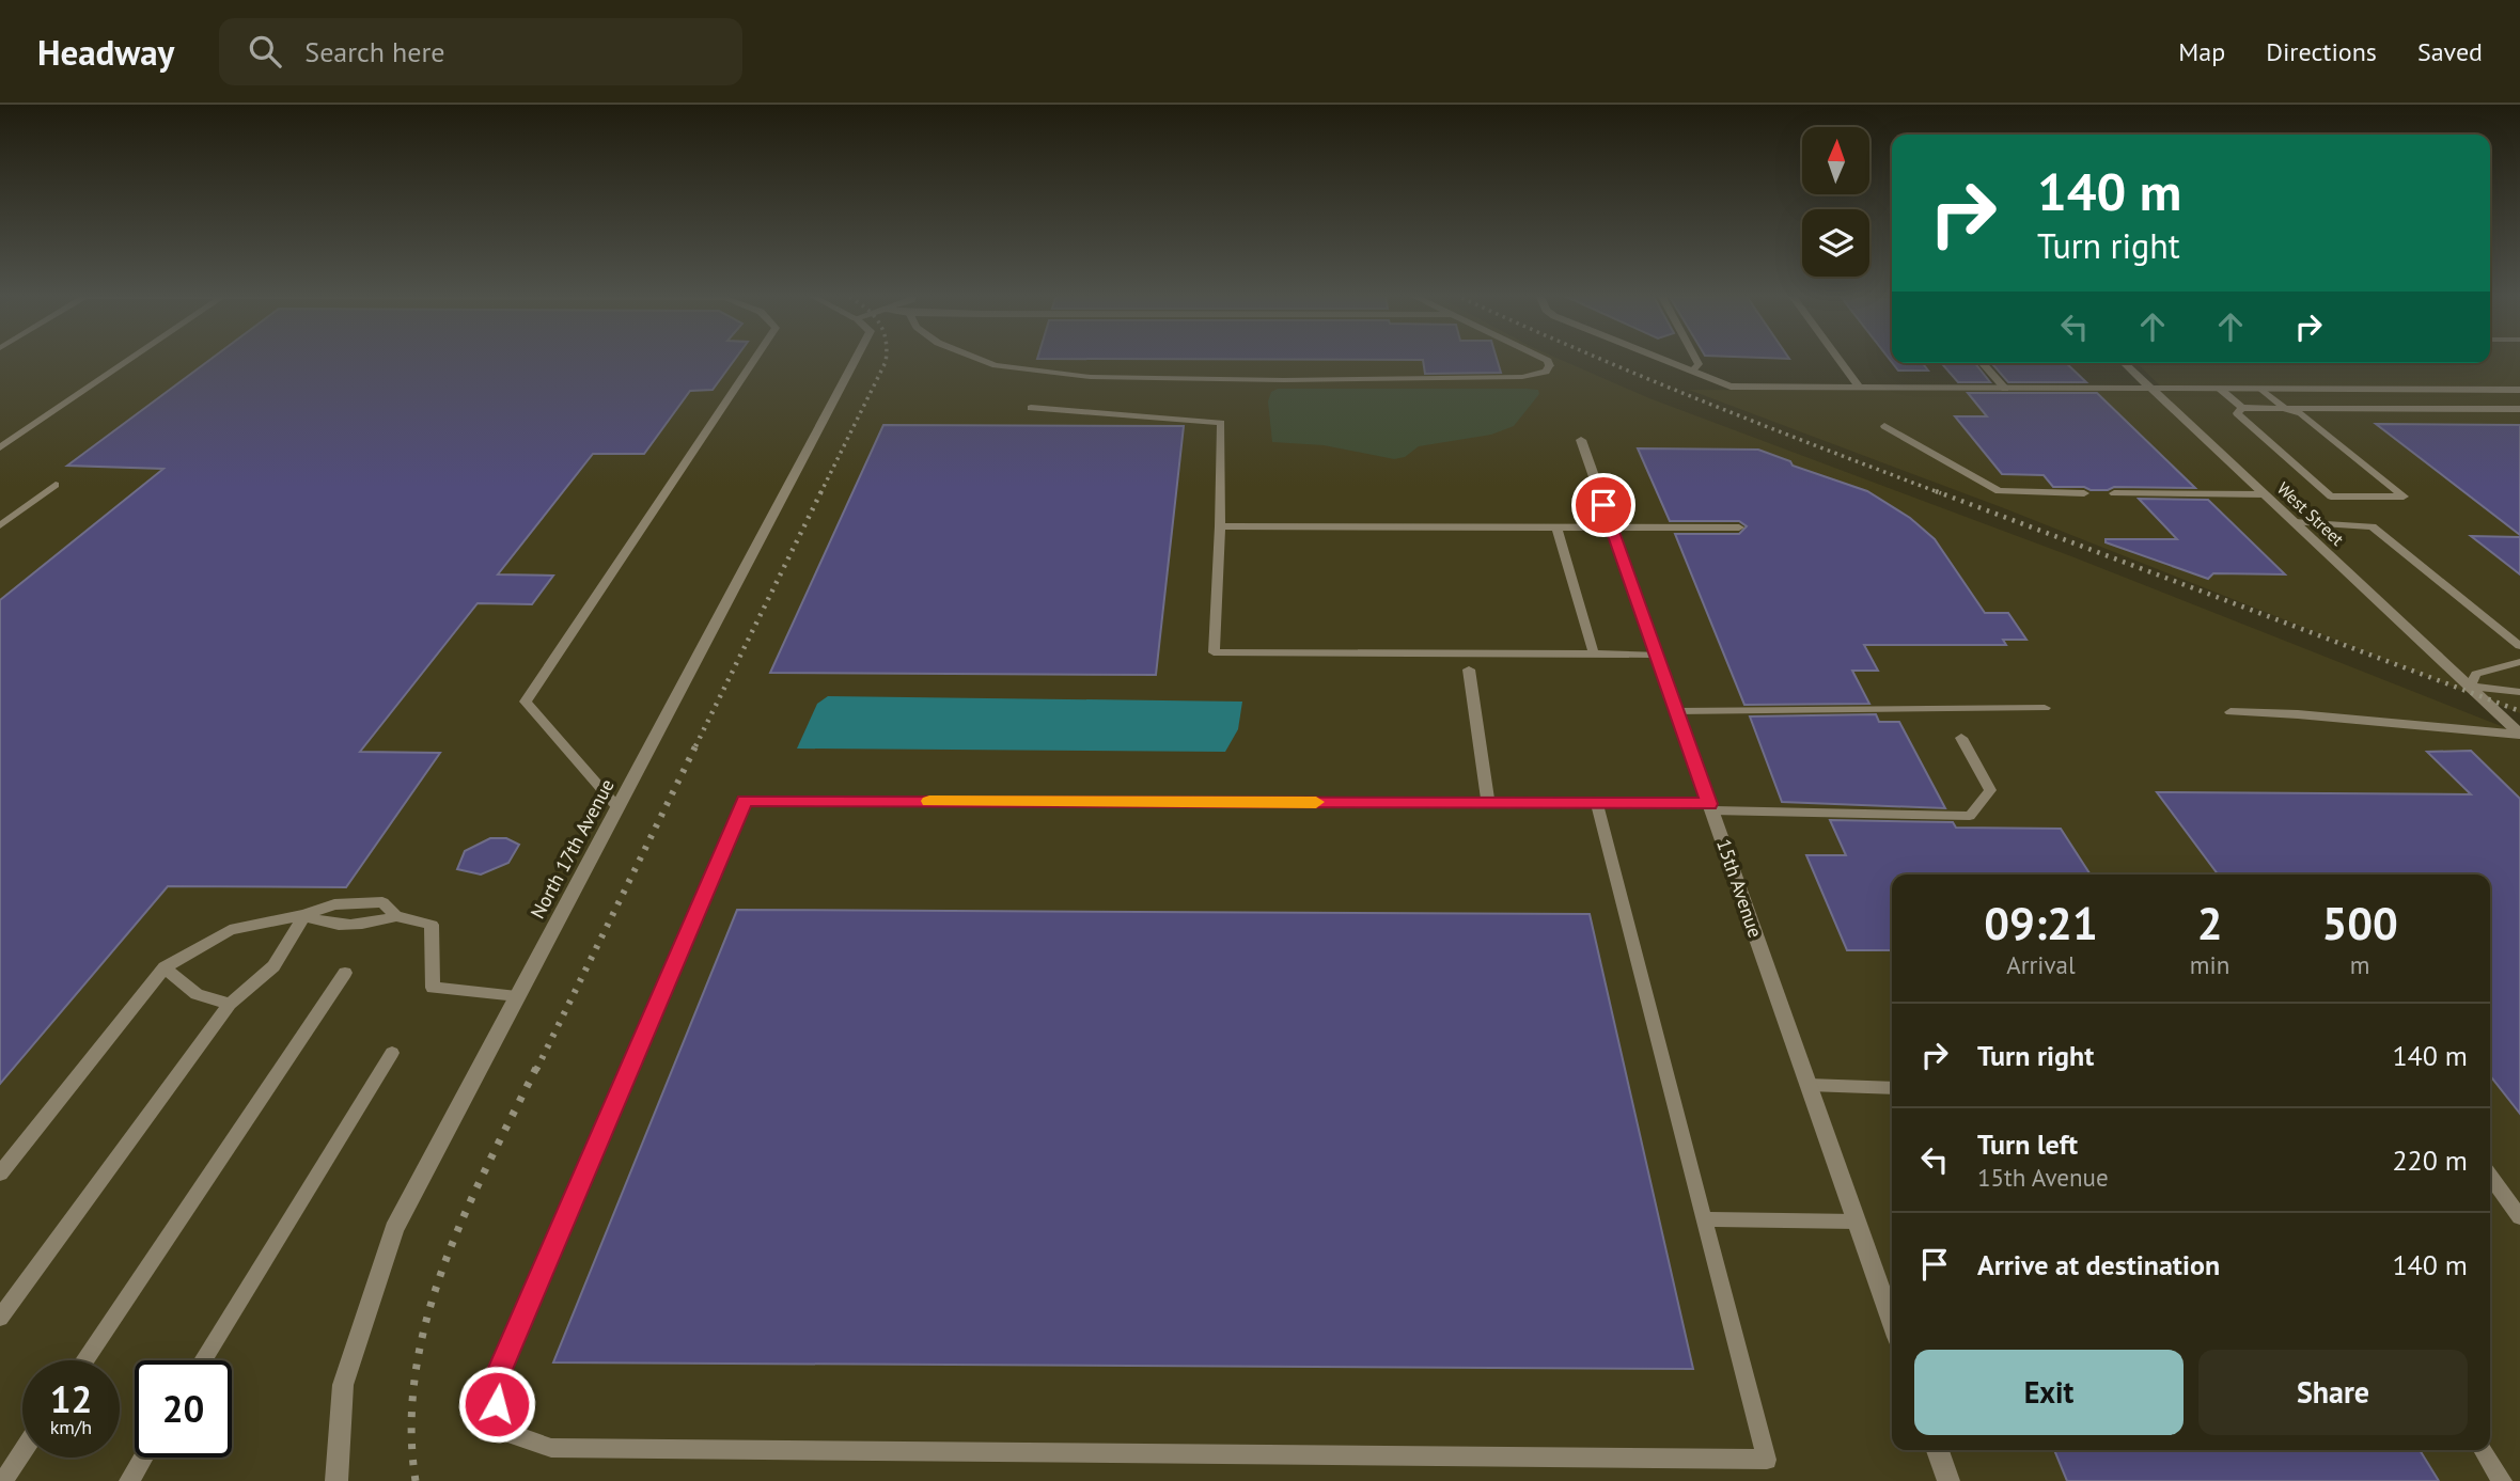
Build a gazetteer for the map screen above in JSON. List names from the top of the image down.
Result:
{
  "streets": {
    "street": ["West Street", "North 17th Avenue", "15th Avenue"]
  },
  "north": "top",
  "page": {
    "header": "Headway",
    "search": "Search here",
    "nav": ["Map", "Directions", "Saved"],
    "turn": ["140 m", "Turn right"],
    "eta": [
      "09:21",
      "Arrival",
      "2",
      "min",
      "500",
      "m"
    ],
    "list": [
      {
        "name": "Turn right",
        "value": "140 m"
      },
      {
        "name": "Turn left",
        "note": "15th Avenue",
        "value": "220 m"
      },
      {
        "name": "Arrive at destination",
        "value": "140 m"
      }
    ],
    "buttons": ["Exit", "Share"],
    "speed": "12 km/h",
    "limit": "20"
  }
}
